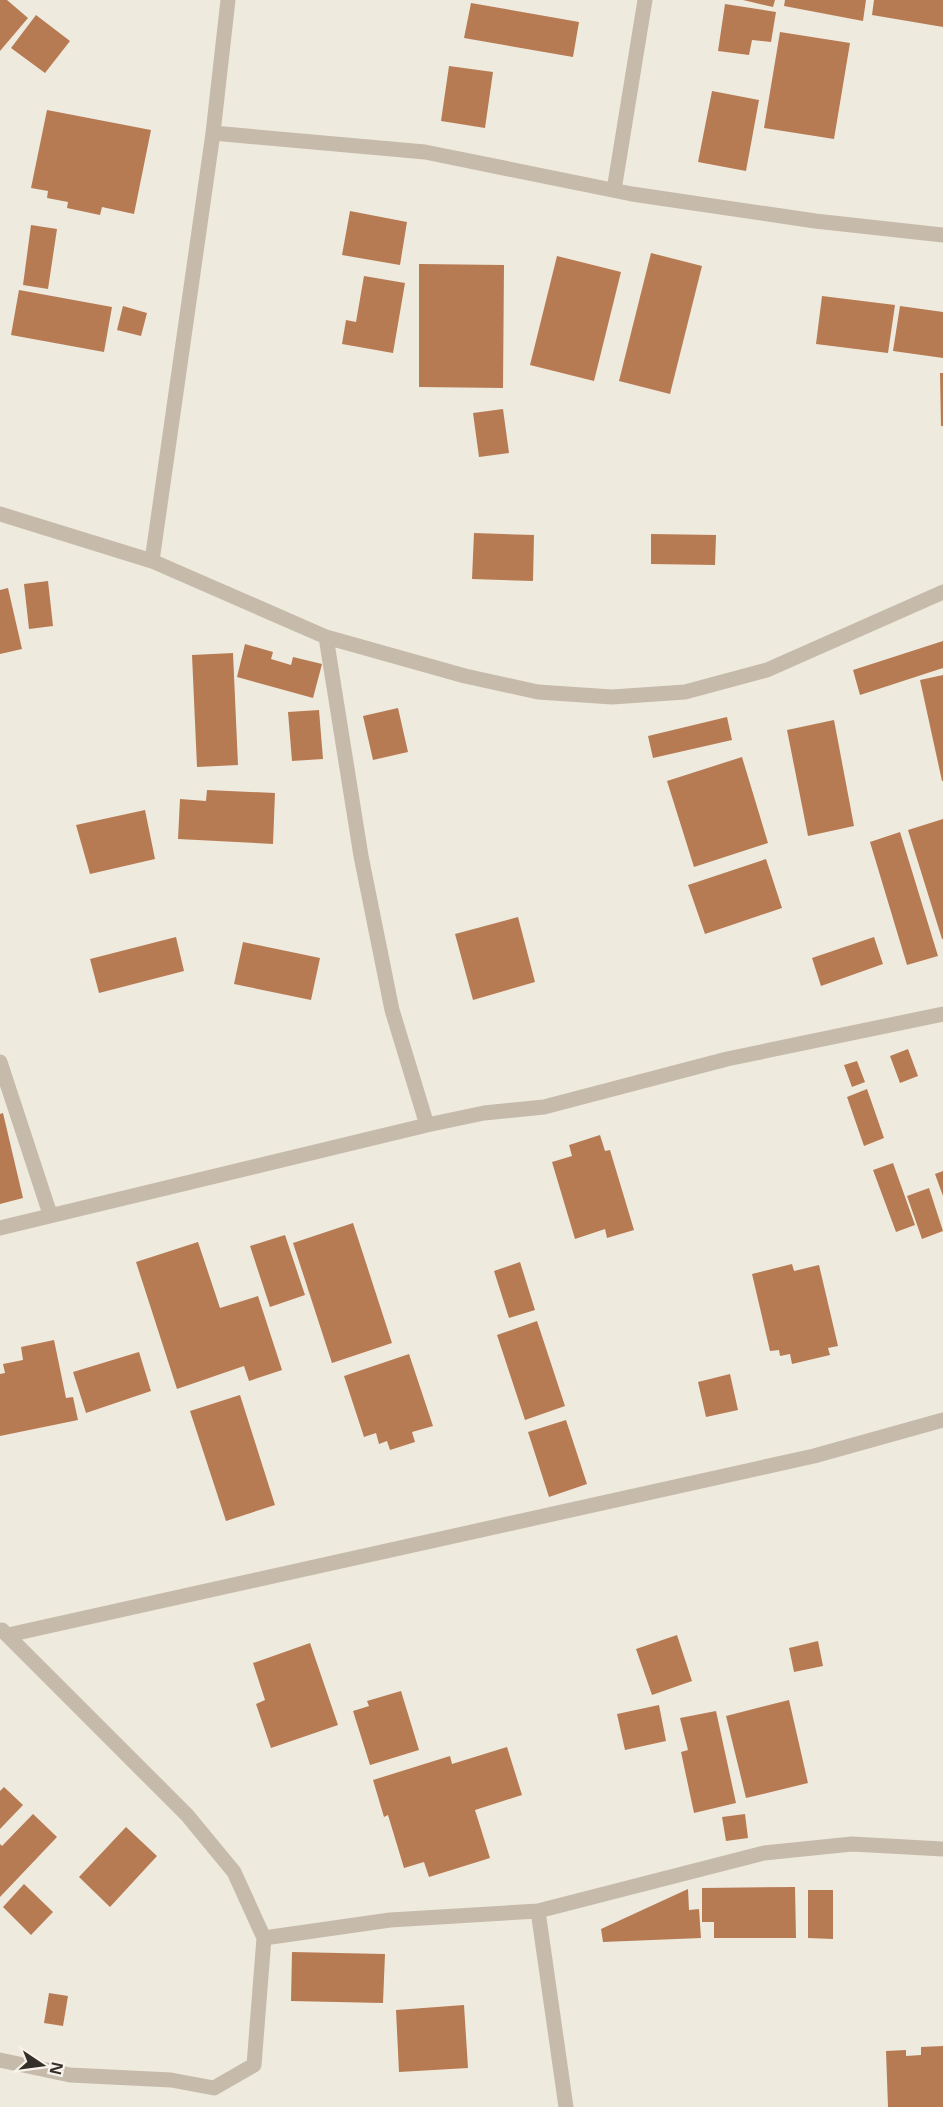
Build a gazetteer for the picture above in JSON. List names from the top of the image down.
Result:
{
  "north": "right"
}
